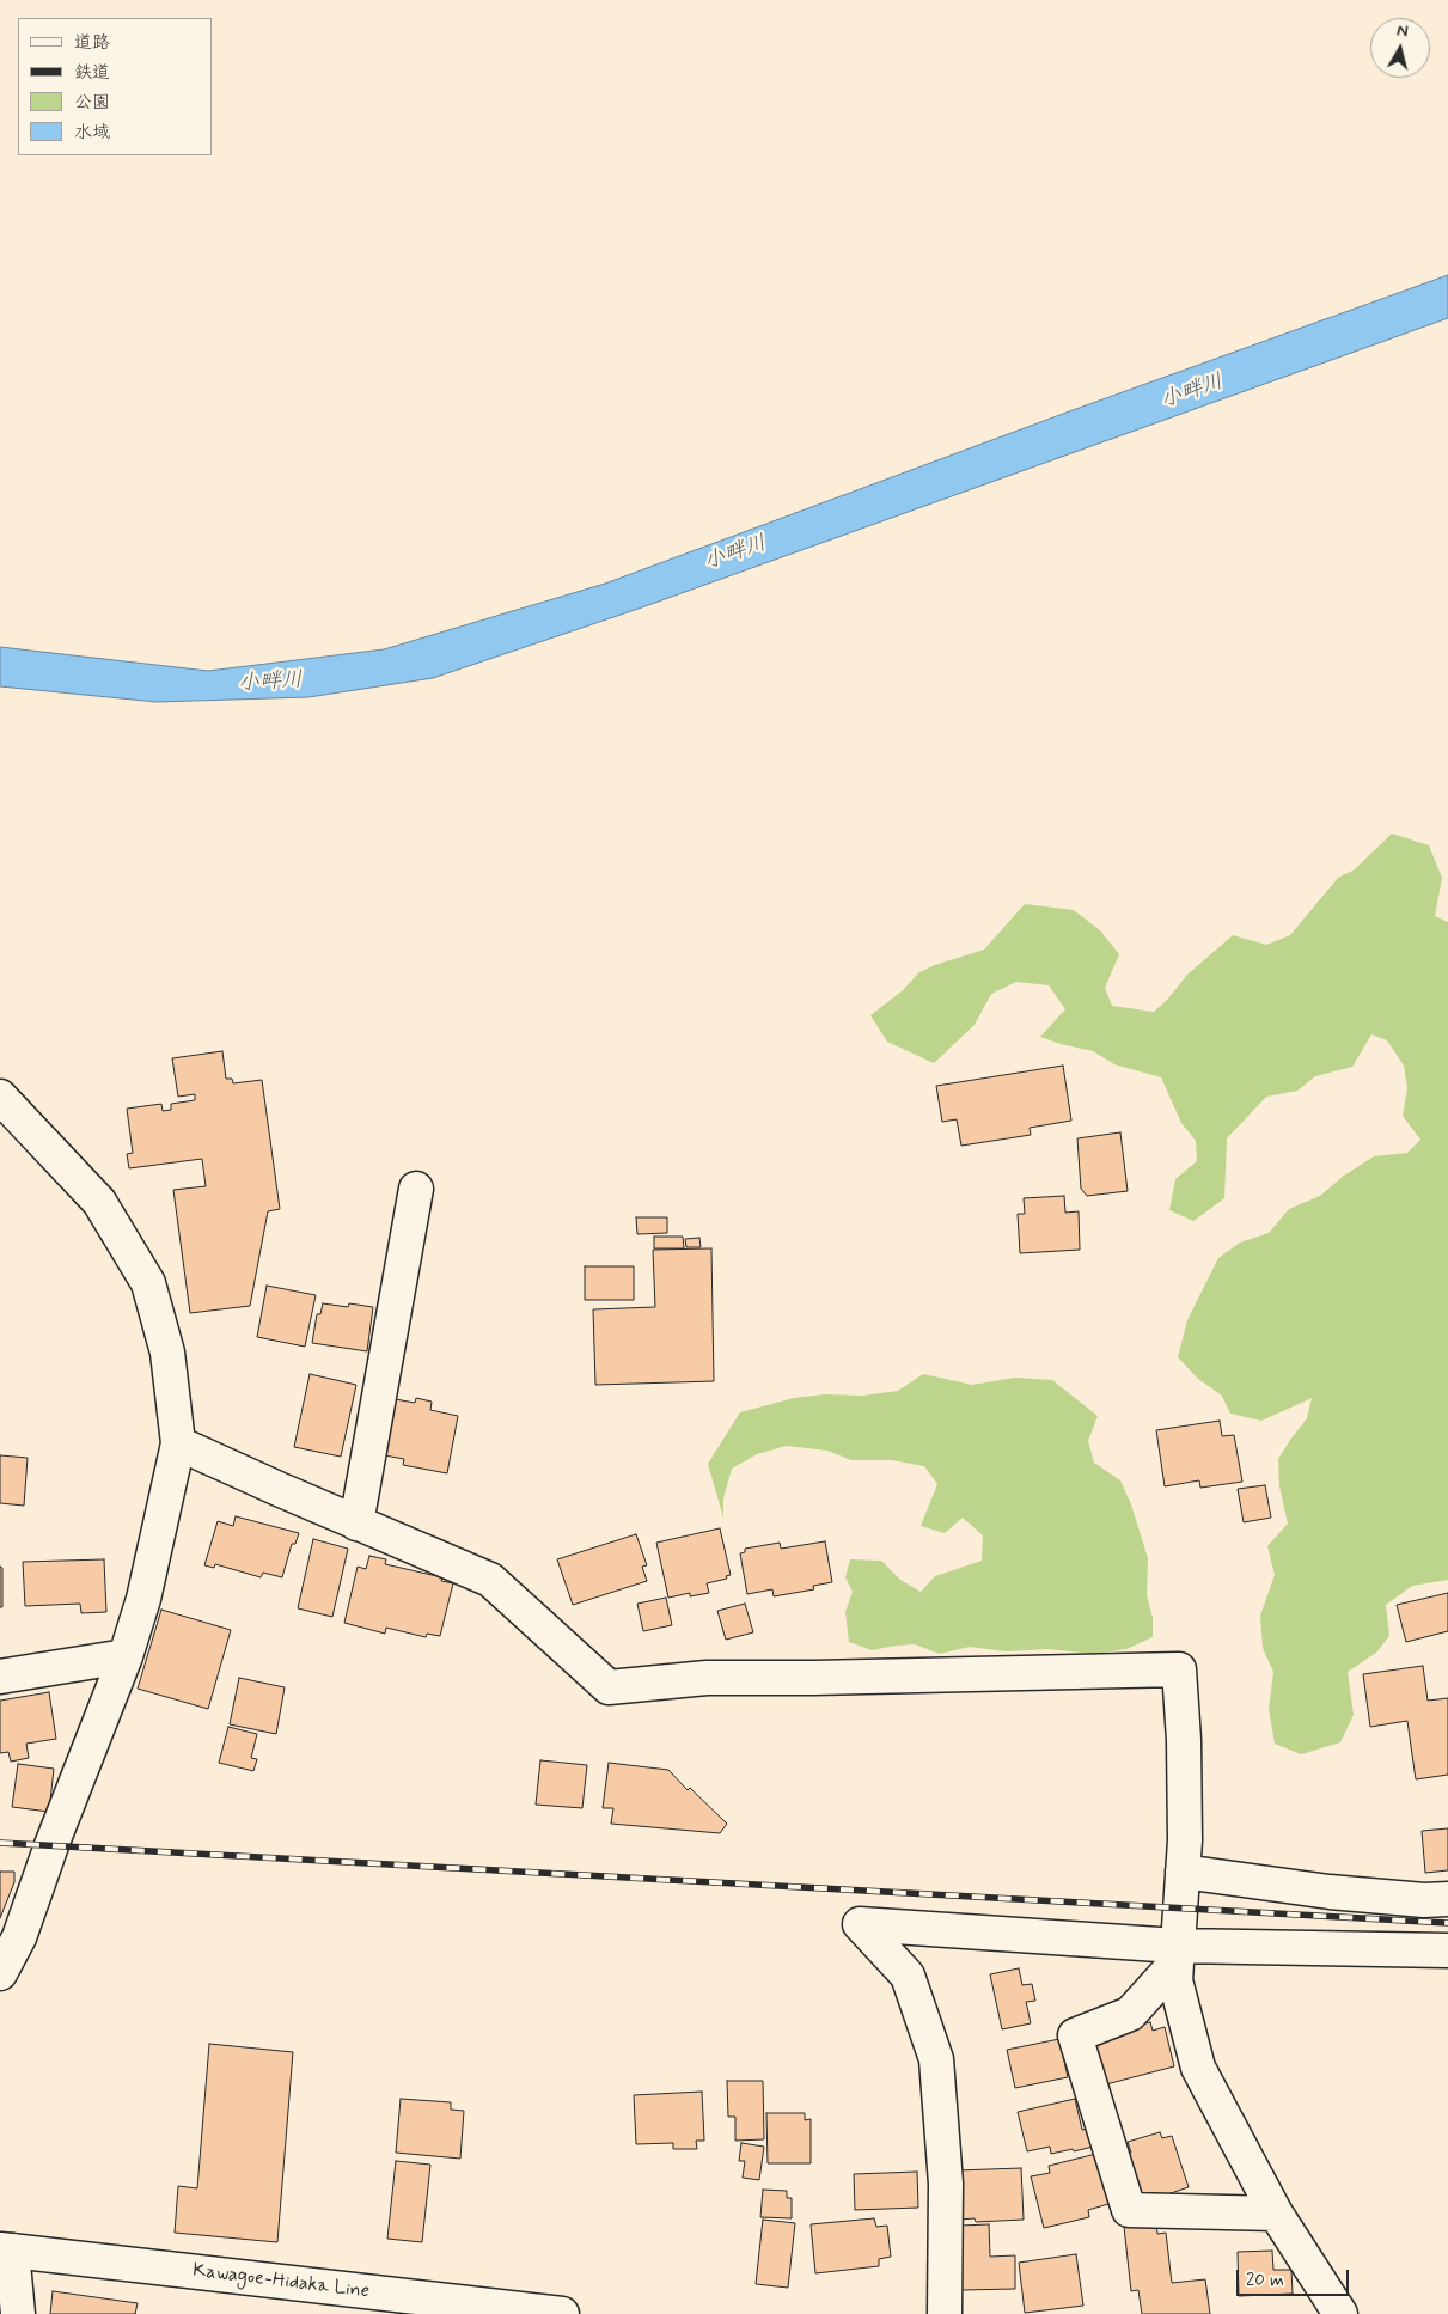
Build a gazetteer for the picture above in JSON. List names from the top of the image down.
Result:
{
  "streets": {
    "street": ["Kawagoe-Hidaka Line"]
  },
  "water": ["小畔川"],
  "legend": [
    "道路",
    "鉄道",
    "公園",
    "水域"
  ],
  "scale_bar": "20 m",
  "north": "top"
}
